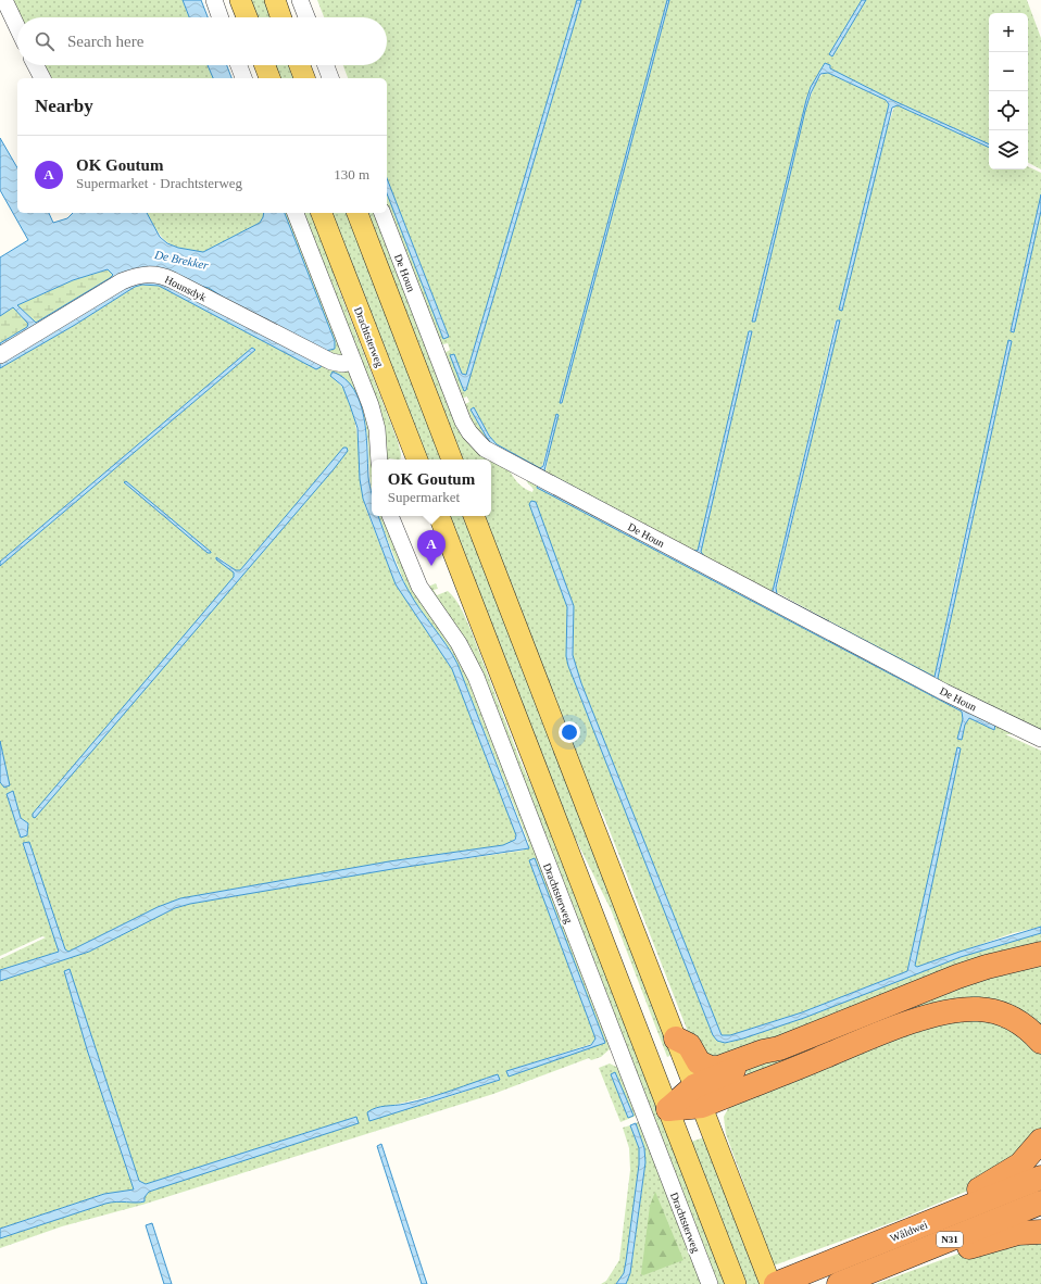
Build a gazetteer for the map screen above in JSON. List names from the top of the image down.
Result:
{
  "streets": {
    "highway": ["Wâldwei", "N31"],
    "main road": ["Drachtsterweg"],
    "street": ["De Houn", "Hounsdyk"]
  },
  "crossings": [
    ["Wâldwei", "N31"]
  ],
  "water": ["De Brekker"],
  "page": {
    "map_buttons": ["+", "−"],
    "search": "Search here",
    "heading": "Nearby",
    "list": [
      {
        "mark": "A",
        "name": "OK Goutum",
        "note": "Supermarket · Drachtsterweg",
        "value": "130 m"
      }
    ],
    "popup": ["OK Goutum", "Supermarket"],
    "pins": "A"
  }
}
